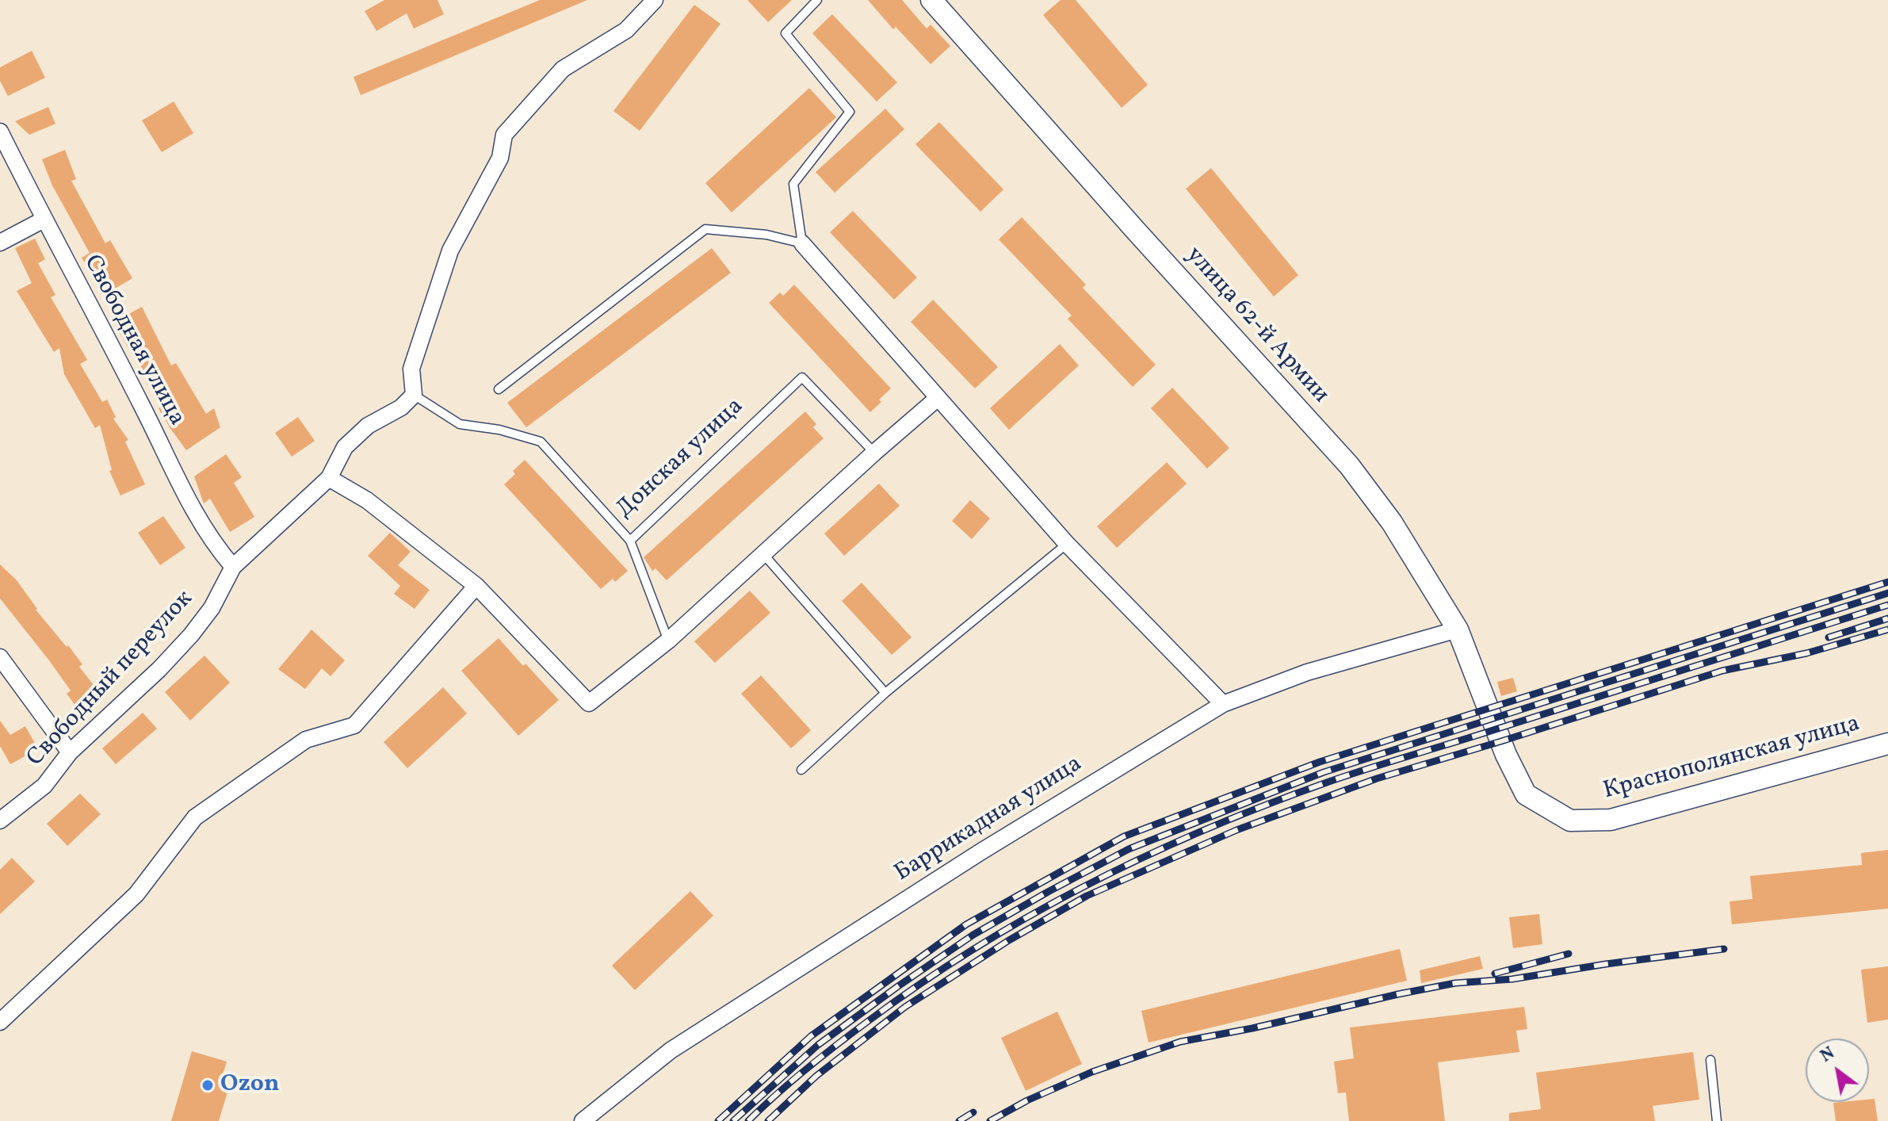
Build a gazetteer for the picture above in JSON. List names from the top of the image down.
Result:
{
  "streets": {
    "street": [
      "улица 62-й Армии",
      "Свободная улица",
      "Свободный переулок",
      "Краснополянская улица",
      "Баррикадная улица"
    ],
    "lane": ["Донская улица"]
  },
  "crossings": [
    ["улица 62-й Армии", "Краснополянская улица"],
    ["улица 62-й Армии", "Баррикадная улица"],
    ["Свободная улица", "Свободный переулок"],
    ["Донская улица", "Свободный переулок"]
  ],
  "places": ["Ozon"],
  "north": "top left"
}
